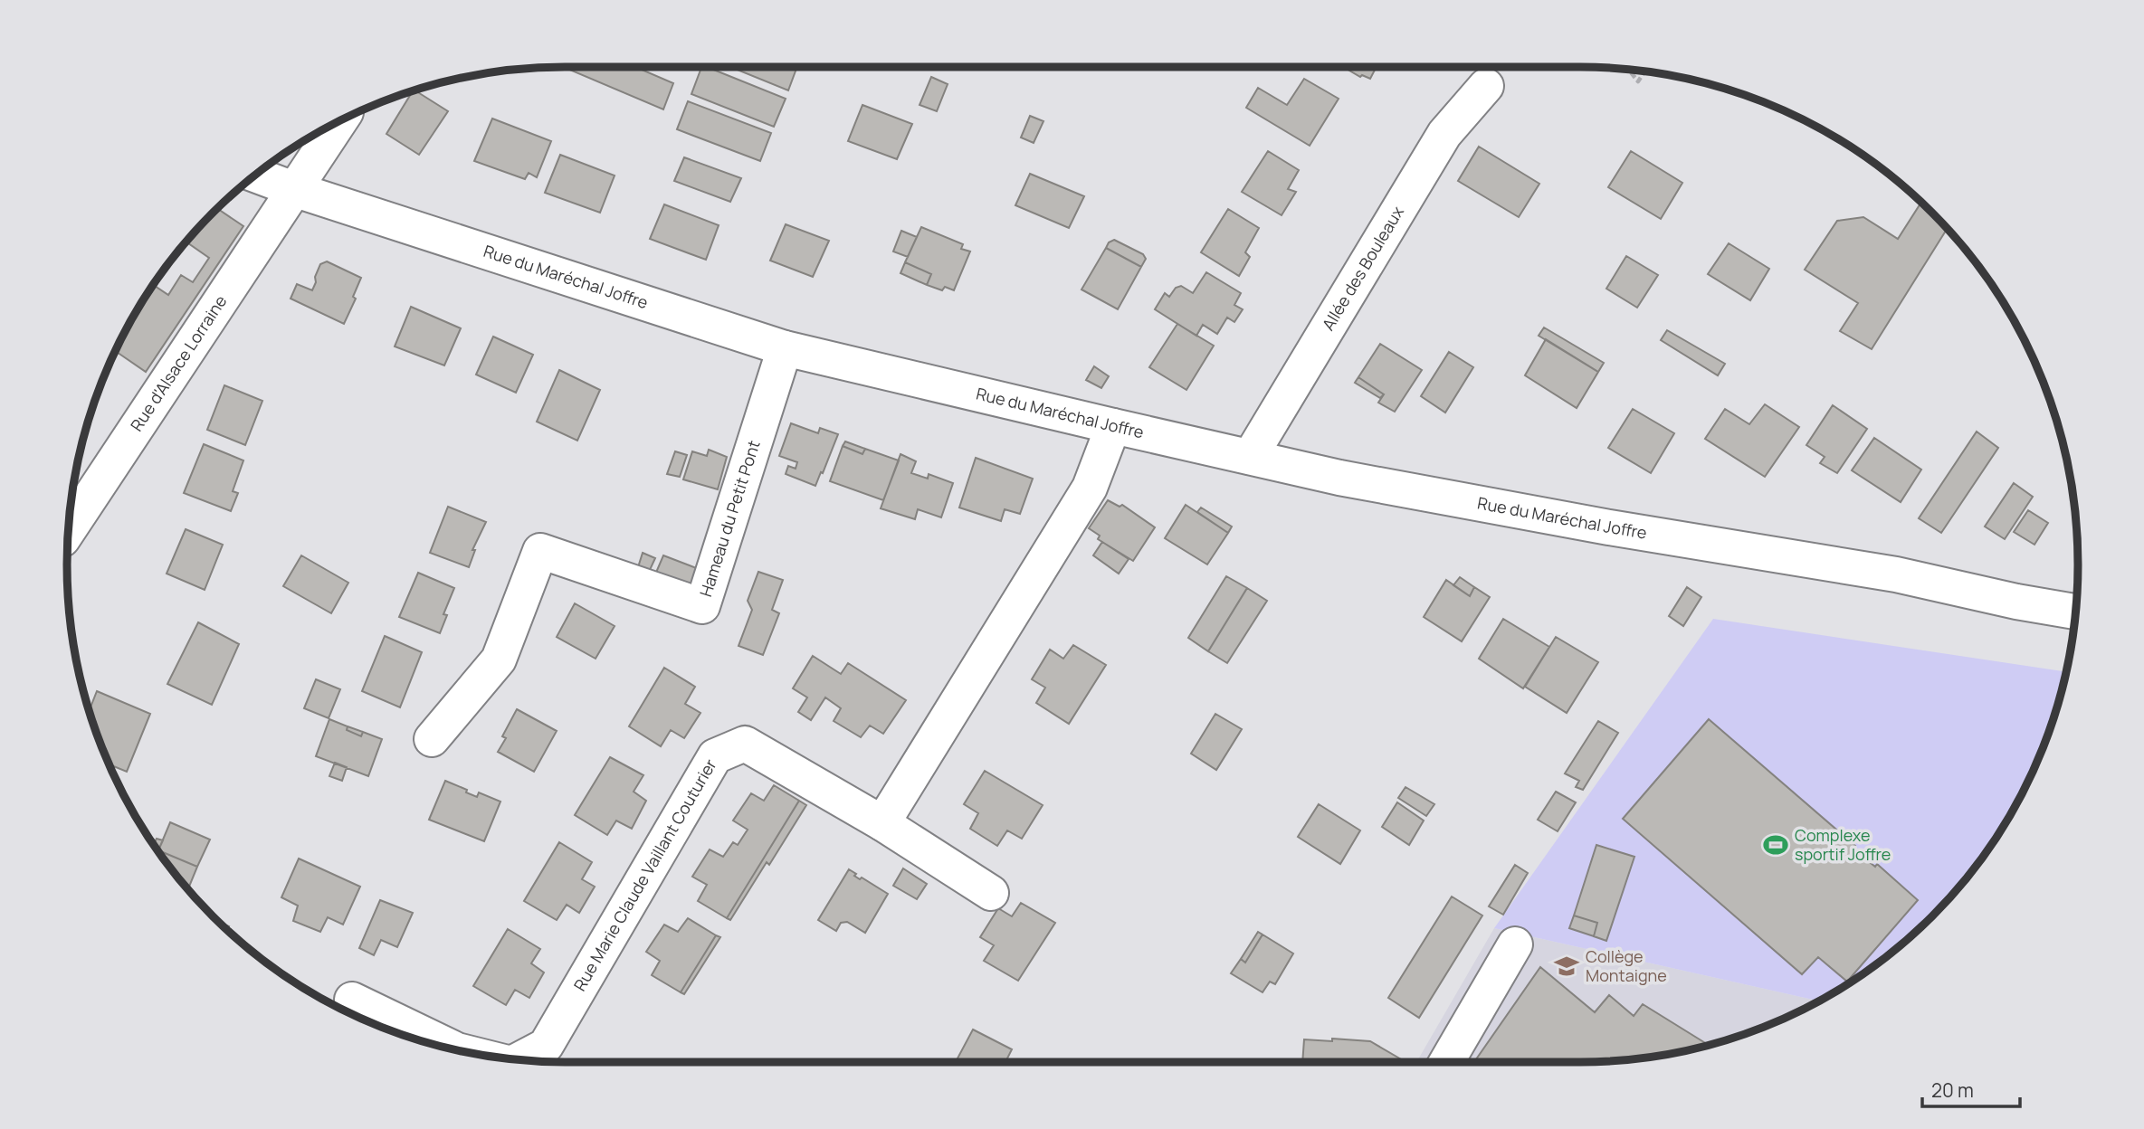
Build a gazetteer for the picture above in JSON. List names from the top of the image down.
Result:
{
  "streets": {
    "street": [
      "Allée des Bouleaux",
      "Rue du Maréchal Joffre",
      "Rue d'Alsace Lorraine",
      "Hameau du Petit Pont",
      "Rue Marie Claude Vaillant Couturier"
    ]
  },
  "crossings": [
    ["Allée des Bouleaux", "Rue du Maréchal Joffre"],
    ["Rue du Maréchal Joffre", "Rue d'Alsace Lorraine"],
    ["Rue du Maréchal Joffre", "Hameau du Petit Pont"]
  ],
  "places": {
    "sports": ["Complexe sportif Joffre"],
    "school or university": ["Collège Montaigne"]
  },
  "scale_bar": "20 m"
}
